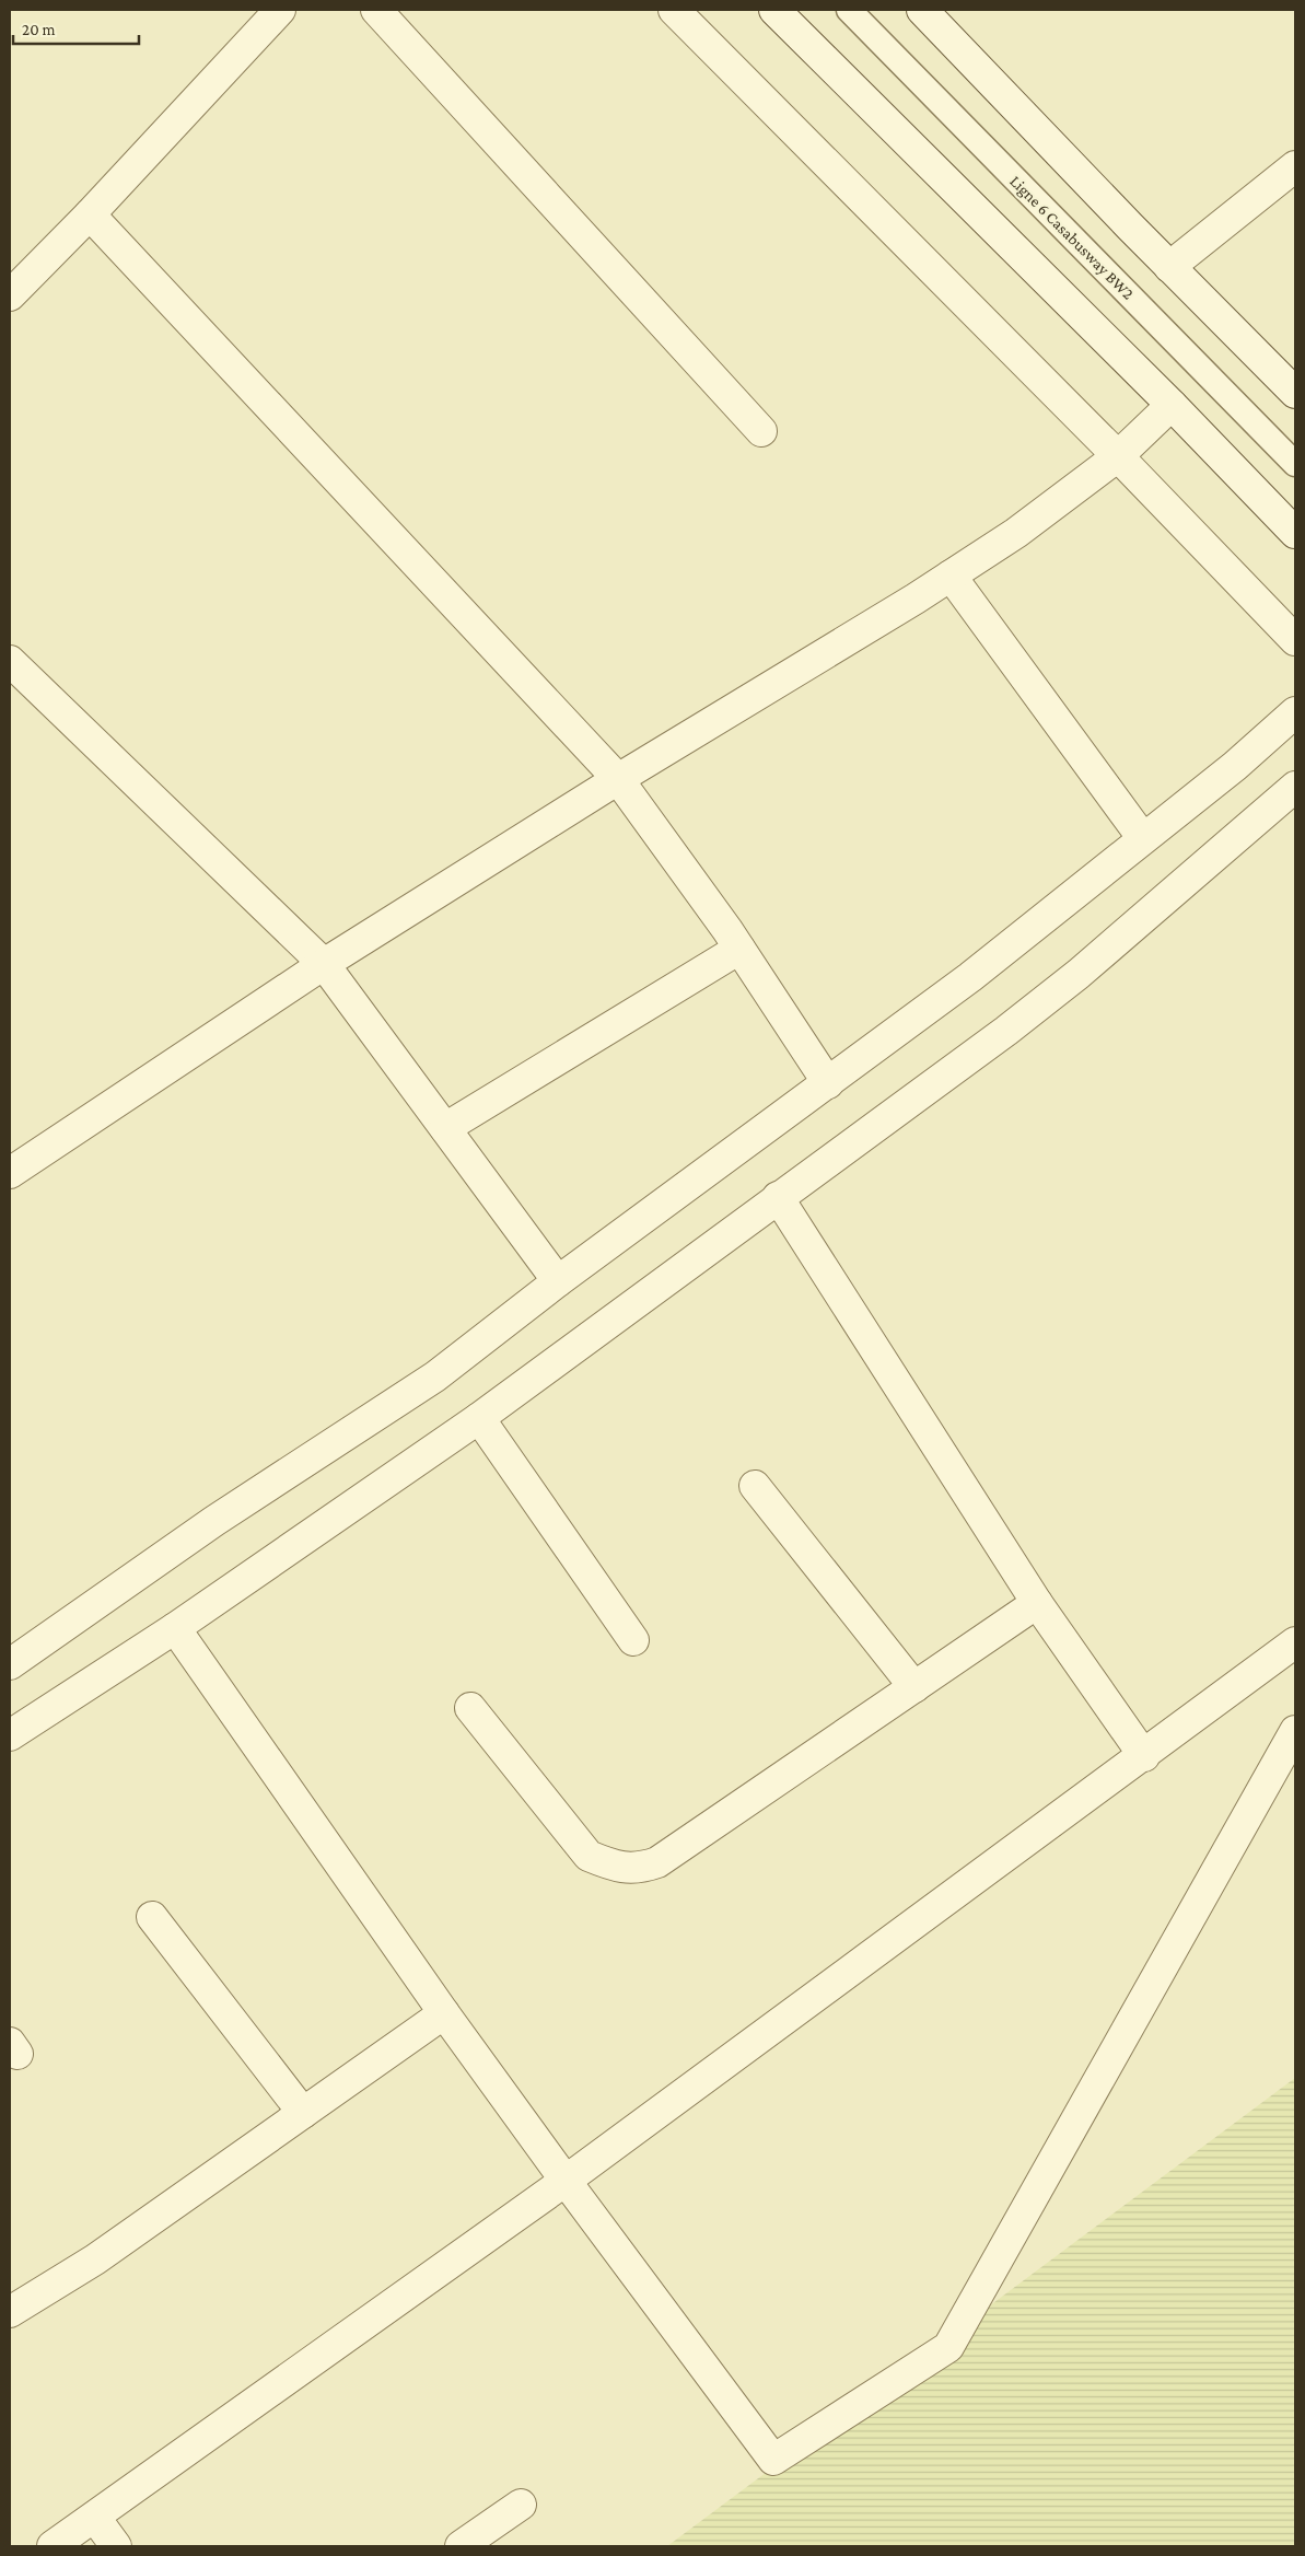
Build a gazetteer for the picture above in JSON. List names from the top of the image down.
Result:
{
  "streets": {
    "lane": ["Ligne 6 Casabusway BW2"]
  },
  "scale_bar": "20 m"
}
